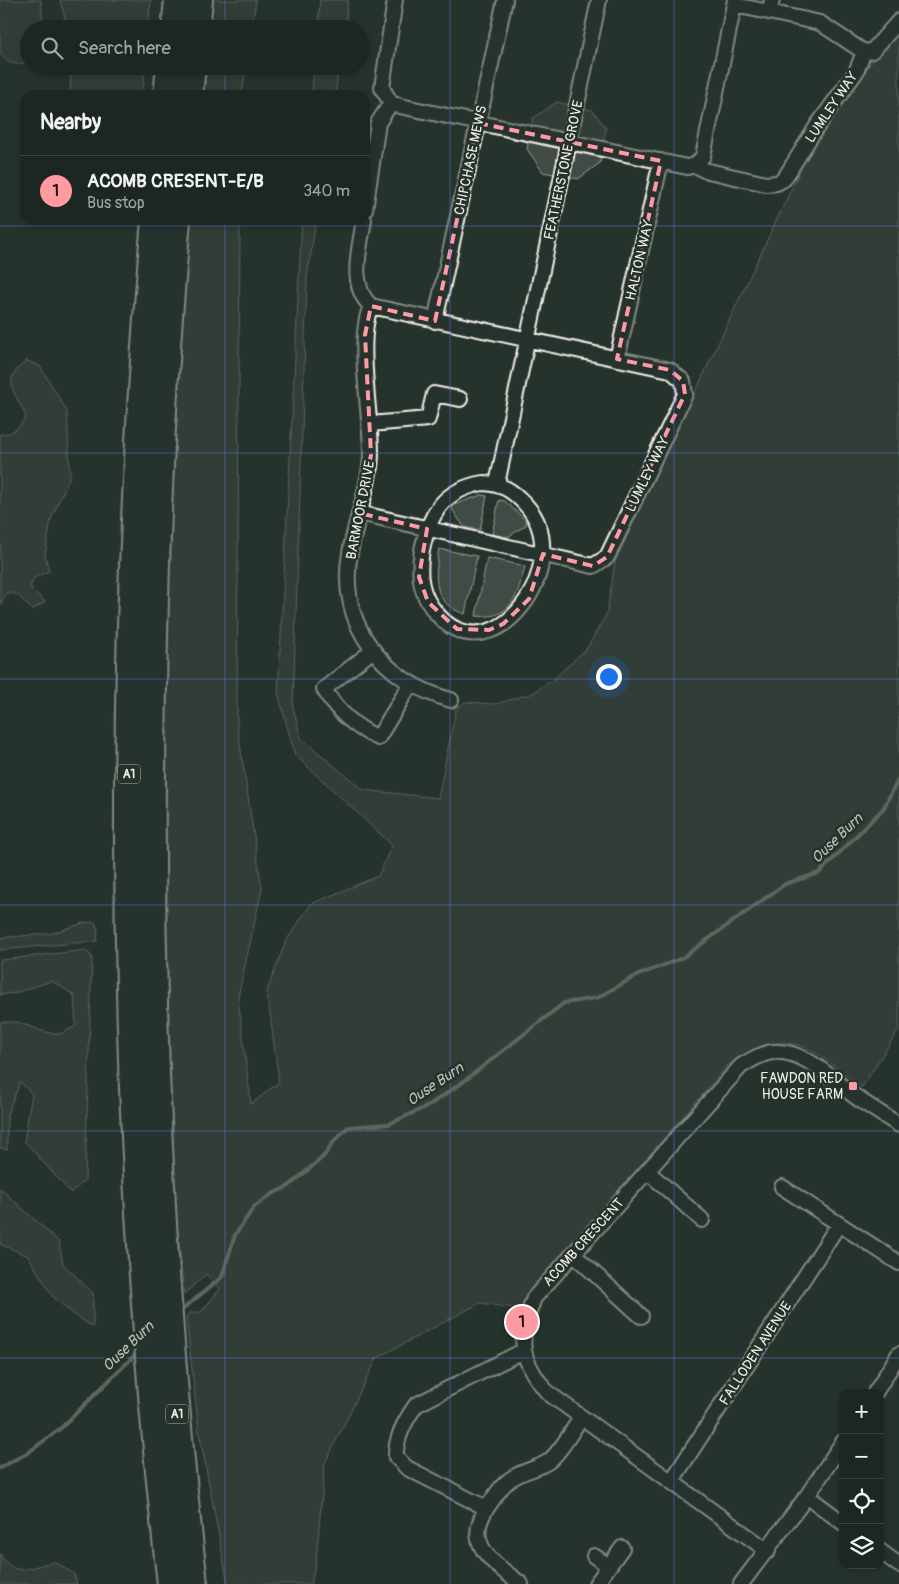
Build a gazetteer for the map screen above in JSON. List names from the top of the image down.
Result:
{
  "streets": {
    "highway": ["A1"],
    "street": [
      "LUMLEY WAY",
      "CHIPCHASE MEWS",
      "FEATHERSTONE GROVE",
      "HALTON WAY",
      "BARMOOR DRIVE",
      "ACOMB CRESCENT",
      "FALLODEN AVENUE"
    ]
  },
  "crossings": [
    ["LUMLEY WAY", "HALTON WAY"],
    ["ACOMB CRESCENT", "FALLODEN AVENUE"]
  ],
  "water": ["Ouse Burn"],
  "places": {
    "transit": ["FAWDON RED HOUSE FARM"]
  },
  "page": {
    "search": "Search here",
    "heading": "Nearby",
    "list": [
      {
        "mark": "1",
        "name": "ACOMB CRESENT-E/B",
        "note": "Bus stop",
        "value": "340 m"
      }
    ],
    "pins": "1",
    "map_buttons": ["+", "−"]
  }
}
